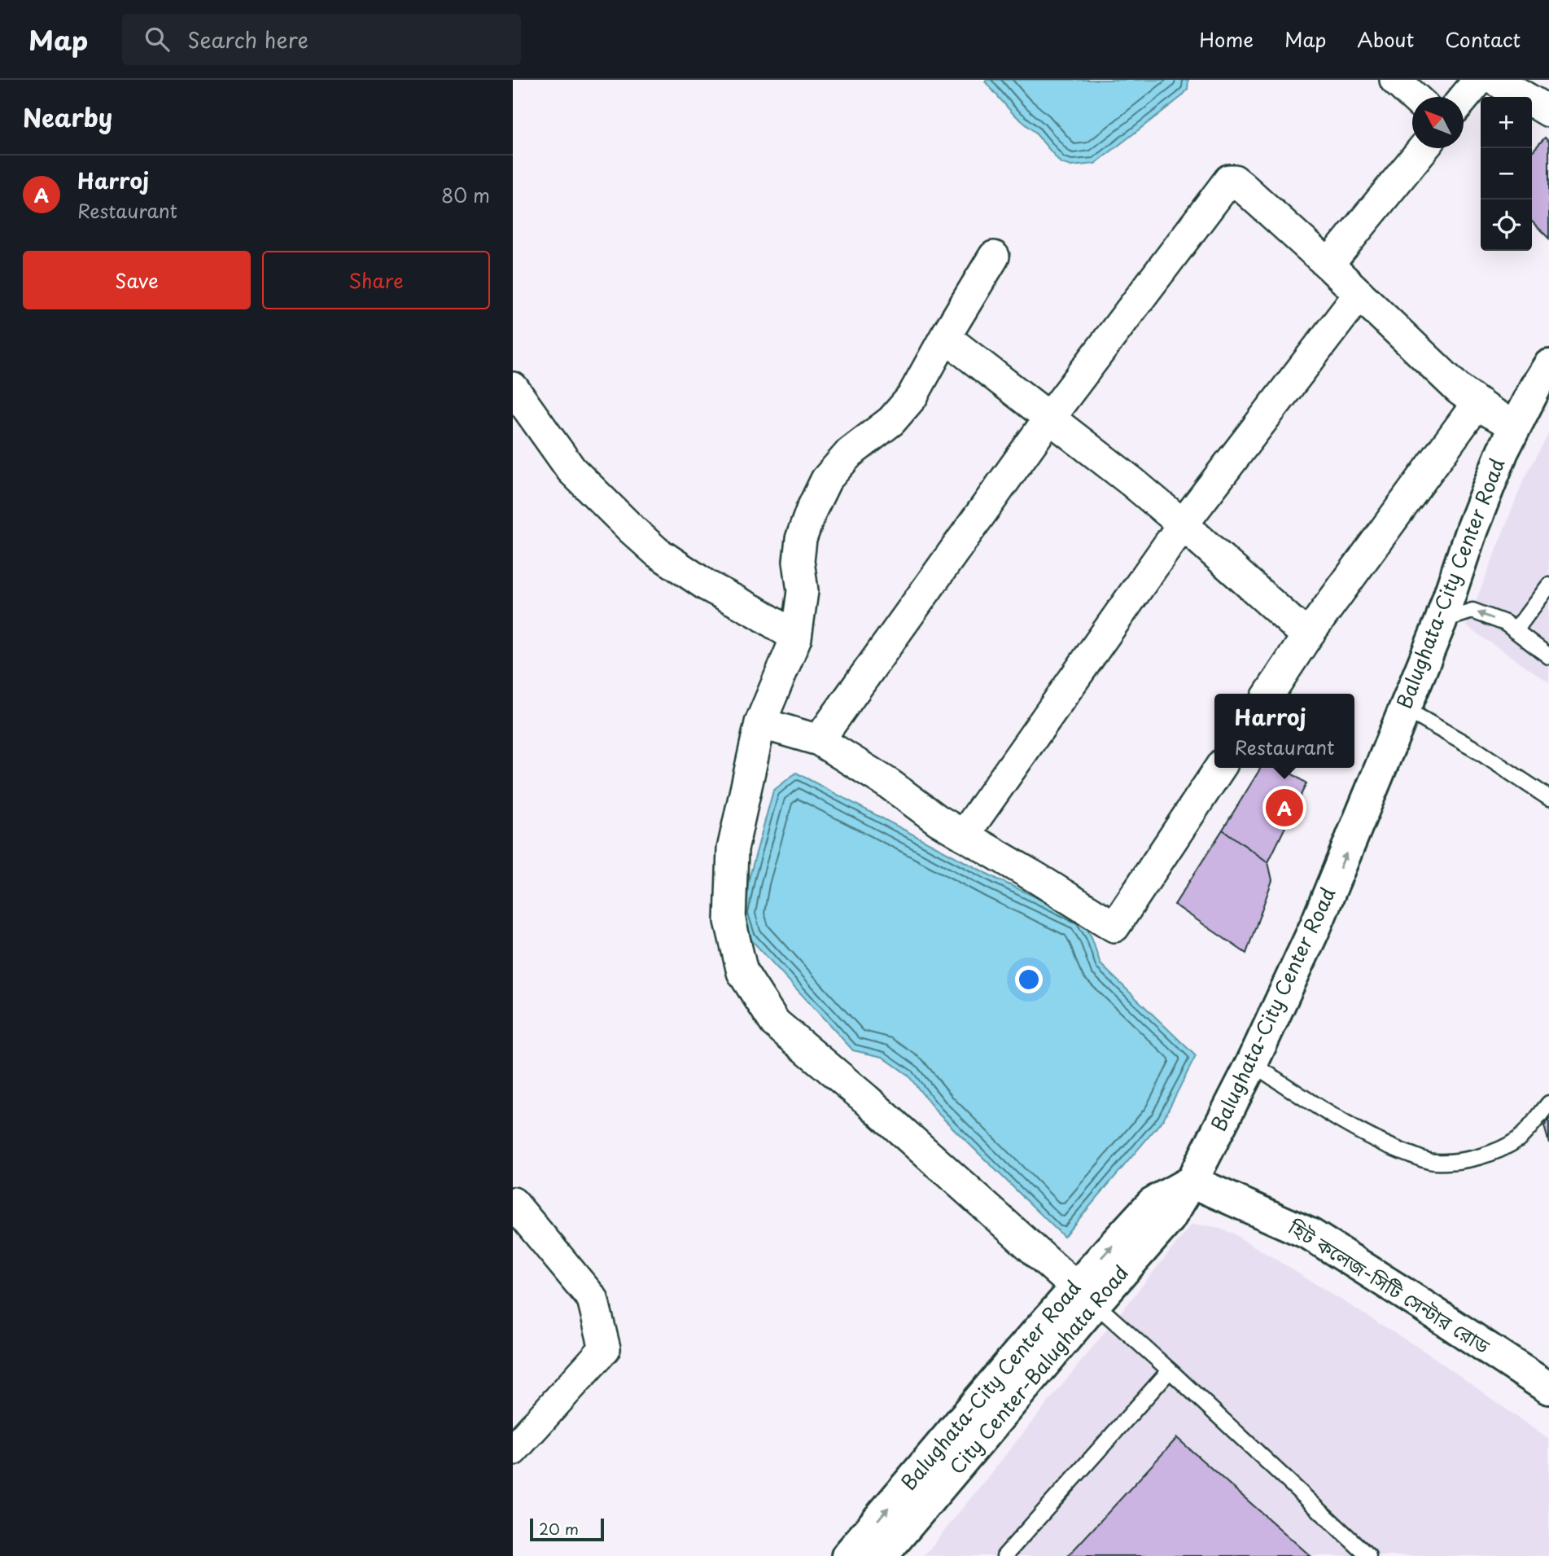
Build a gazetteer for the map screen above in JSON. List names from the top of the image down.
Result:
{
  "streets": {
    "main road": ["Balughata-City Center Road", "হিট কলেজ-সিটি সেন্টার রোড", "City Center-Balughata Road"]
  },
  "crossings": [
    ["Balughata-City Center Road", "হিট কলেজ-সিটি সেন্টার রোড"],
    ["Balughata-City Center Road", "City Center-Balughata Road"],
    ["হিট কলেজ-সিটি সেন্টার রোড", "City Center-Balughata Road"]
  ],
  "one_way": ["Balughata-City Center Road"],
  "scale_bar": "20 m",
  "north": "top left",
  "page": {
    "header": "Map",
    "search": "Search here",
    "nav": [
      "Home",
      "Map",
      "About",
      "Contact"
    ],
    "heading": "Nearby",
    "map_buttons": ["+", "−"],
    "list": [
      {
        "mark": "A",
        "name": "Harroj",
        "note": "Restaurant",
        "value": "80 m"
      }
    ],
    "buttons": ["Save", "Share"],
    "popup": ["Harroj", "Restaurant"],
    "pins": "A",
    "scale": "20 m"
  }
}
